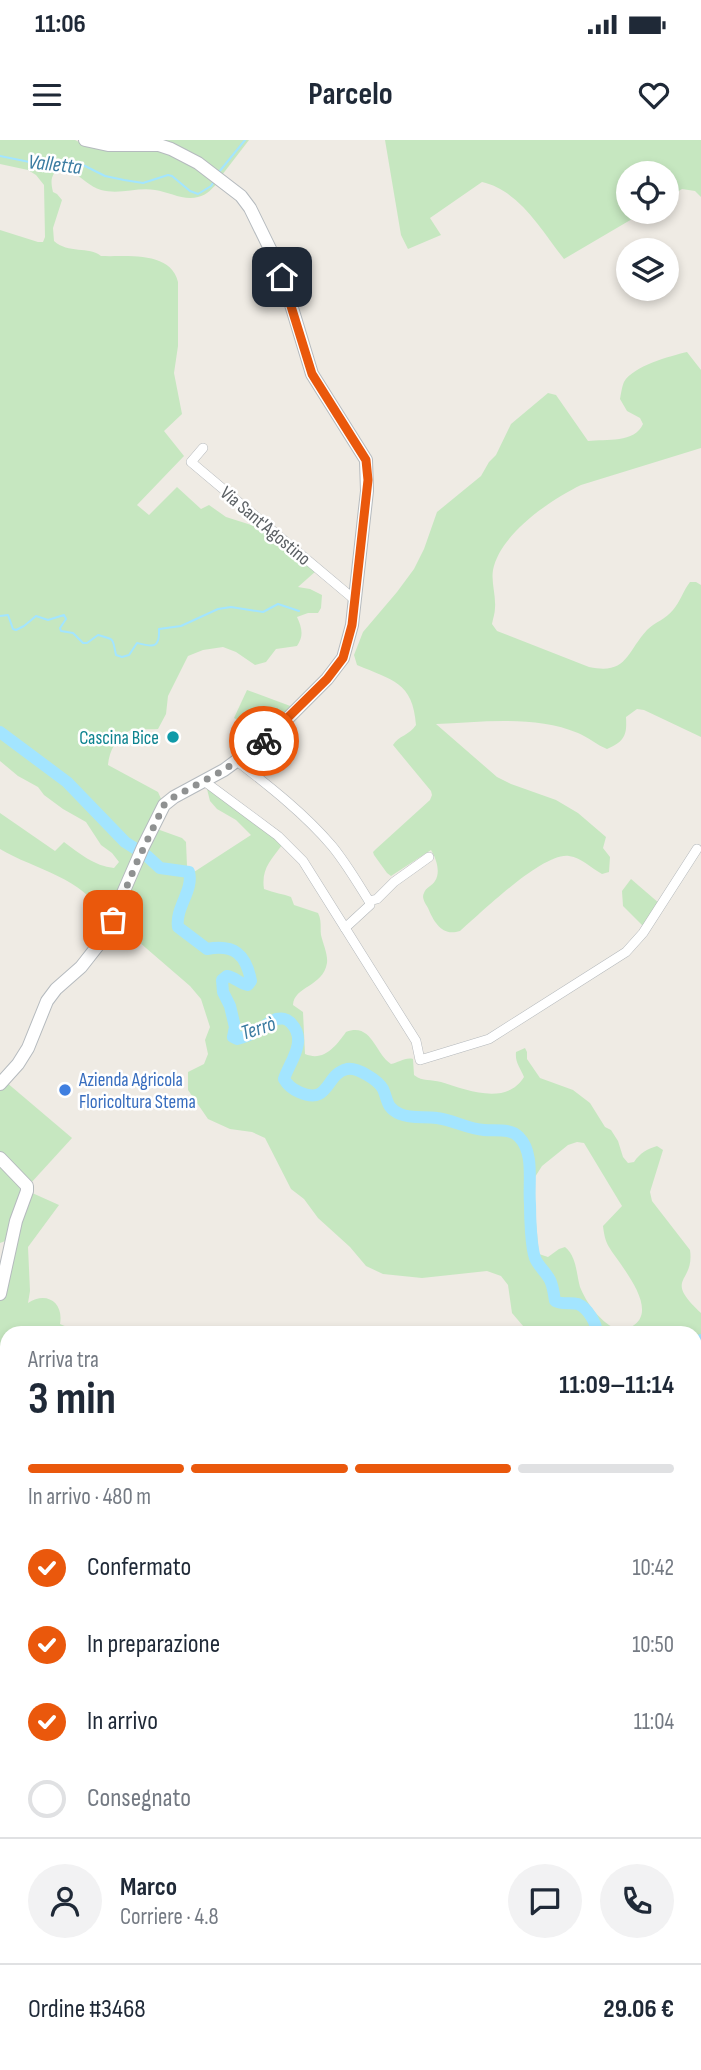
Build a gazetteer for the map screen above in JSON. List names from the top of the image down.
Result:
{
  "streets": {
    "street": ["Via Sant'Agostino"]
  },
  "water": ["Valletta", "Terrò"],
  "places": ["Cascina Bice", "Azienda Agricola Floricoltura Stema"],
  "page": {
    "status": "11:06",
    "header": "Parcelo",
    "heading": ["3 min", "Arriva tra", "11:09–11:14"],
    "panel": [
      "Marco",
      "Corriere · 4.8",
      "Ordine #3468",
      "29.06 €"
    ],
    "bar": "In arrivo · 480 m",
    "list": [
      ["Confermato", "10:42"],
      ["In preparazione", "10:50"],
      ["In arrivo", "11:04"],
      "Consegnato"
    ]
  }
}
